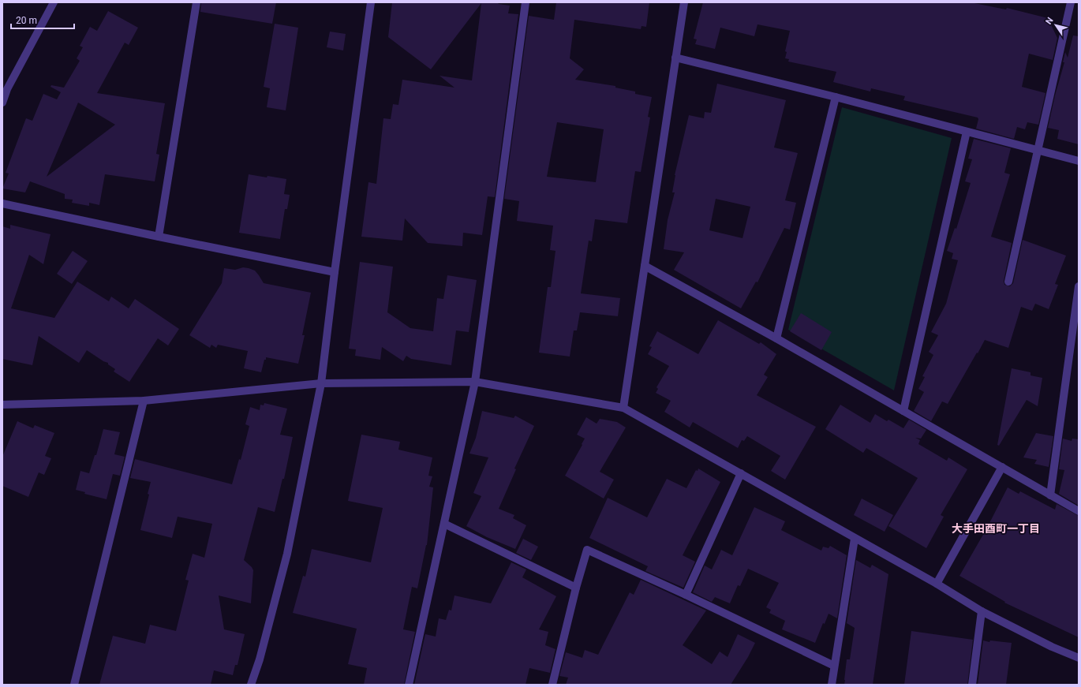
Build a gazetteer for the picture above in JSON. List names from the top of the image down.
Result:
{
  "districts": ["大手田酉町一丁目"],
  "scale_bar": "20 m",
  "north": "top left"
}
